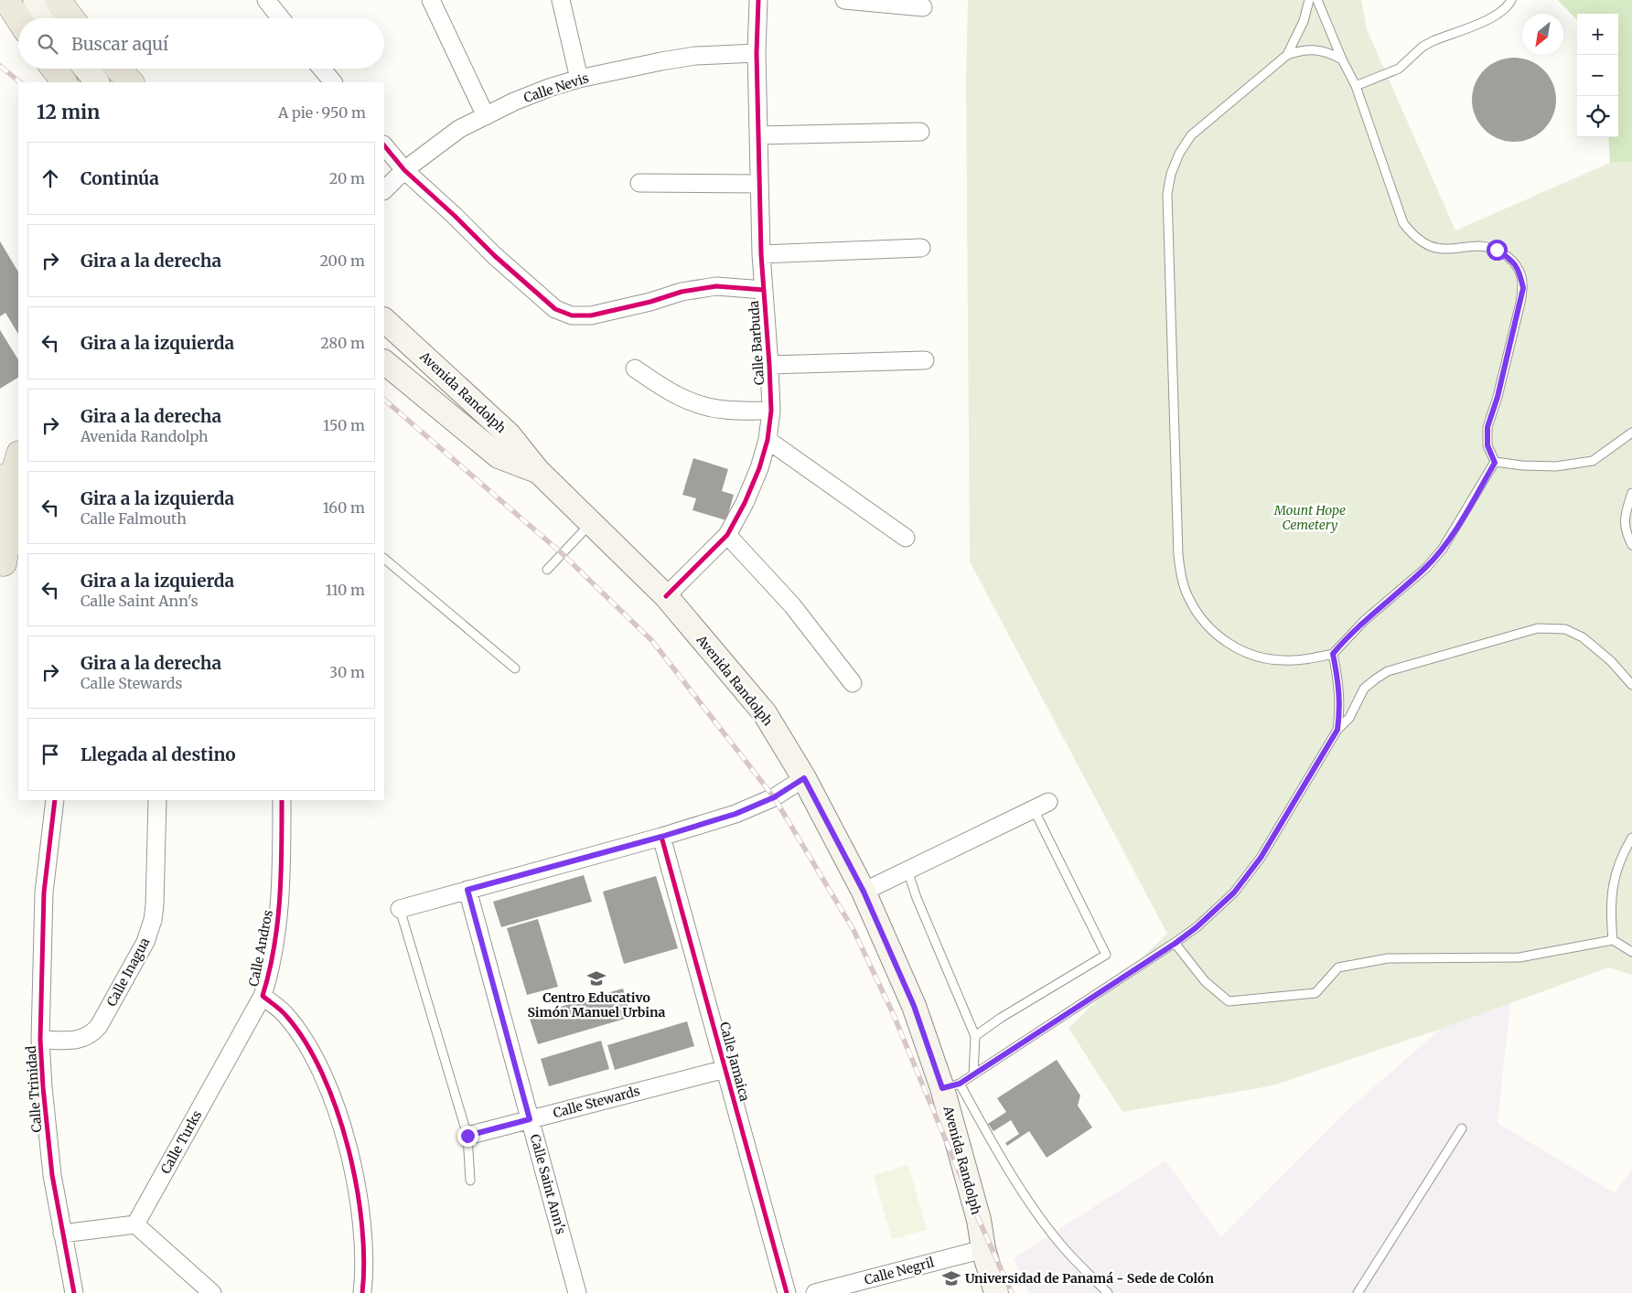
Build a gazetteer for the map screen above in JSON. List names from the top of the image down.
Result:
{
  "streets": {
    "main road": ["Avenida Randolph"],
    "street": [
      "Calle Nevis",
      "Calle Barbuda",
      "Calle Andros",
      "Calle Inagua",
      "Calle Jamaica",
      "Calle Trinidad",
      "Calle Stewards",
      "Calle Turks",
      "Calle Saint Ann's",
      "Calle Negril"
    ]
  },
  "crossings": [
    ["Calle Nevis", "Calle Barbuda"],
    ["Calle Barbuda", "Avenida Randolph"],
    ["Avenida Randolph", "Calle Negril"],
    ["Calle Andros", "Calle Turks"],
    ["Calle Inagua", "Calle Trinidad"],
    ["Calle Jamaica", "Calle Stewards"],
    ["Calle Stewards", "Calle Saint Ann's"]
  ],
  "parks": ["Mount Hope Cemetery"],
  "places": {
    "school or university": ["Centro Educativo Simón Manuel Urbina", "Universidad de Panamá - Sede de Colón"]
  },
  "north": "bottom left",
  "page": {
    "map_buttons": ["+", "−"],
    "search": "Buscar aquí",
    "heading": ["12 min", "A pie · 950 m"],
    "list": [
      ["Continúa", "20 m"],
      ["Gira a la derecha", "200 m"],
      ["Gira a la izquierda", "280 m"],
      ["Gira a la derecha", "Avenida Randolph", "150 m"],
      ["Gira a la izquierda", "Calle Falmouth", "160 m"],
      ["Gira a la izquierda", "Calle Saint Ann's", "110 m"],
      ["Gira a la derecha", "Calle Stewards", "30 m"],
      "Llegada al destino"
    ]
  }
}
